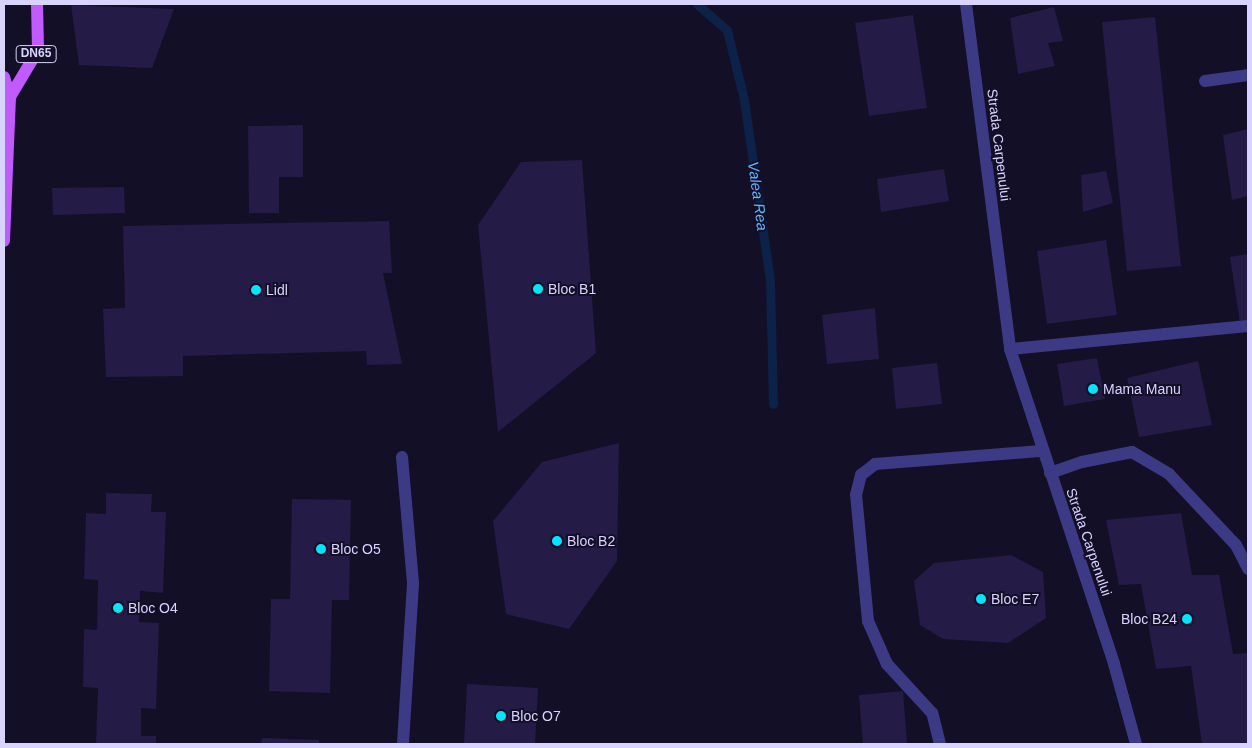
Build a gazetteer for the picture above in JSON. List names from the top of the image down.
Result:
{
  "streets": {
    "main road": ["DN65"],
    "street": ["Strada Carpenului"]
  },
  "water": ["Valea Rea"],
  "places": [
    "Bloc B1",
    "Lidl",
    "Mama Manu",
    "Bloc B2",
    "Bloc O5",
    "Bloc E7",
    "Bloc O4",
    "Bloc B24",
    "Bloc O7"
  ]
}
